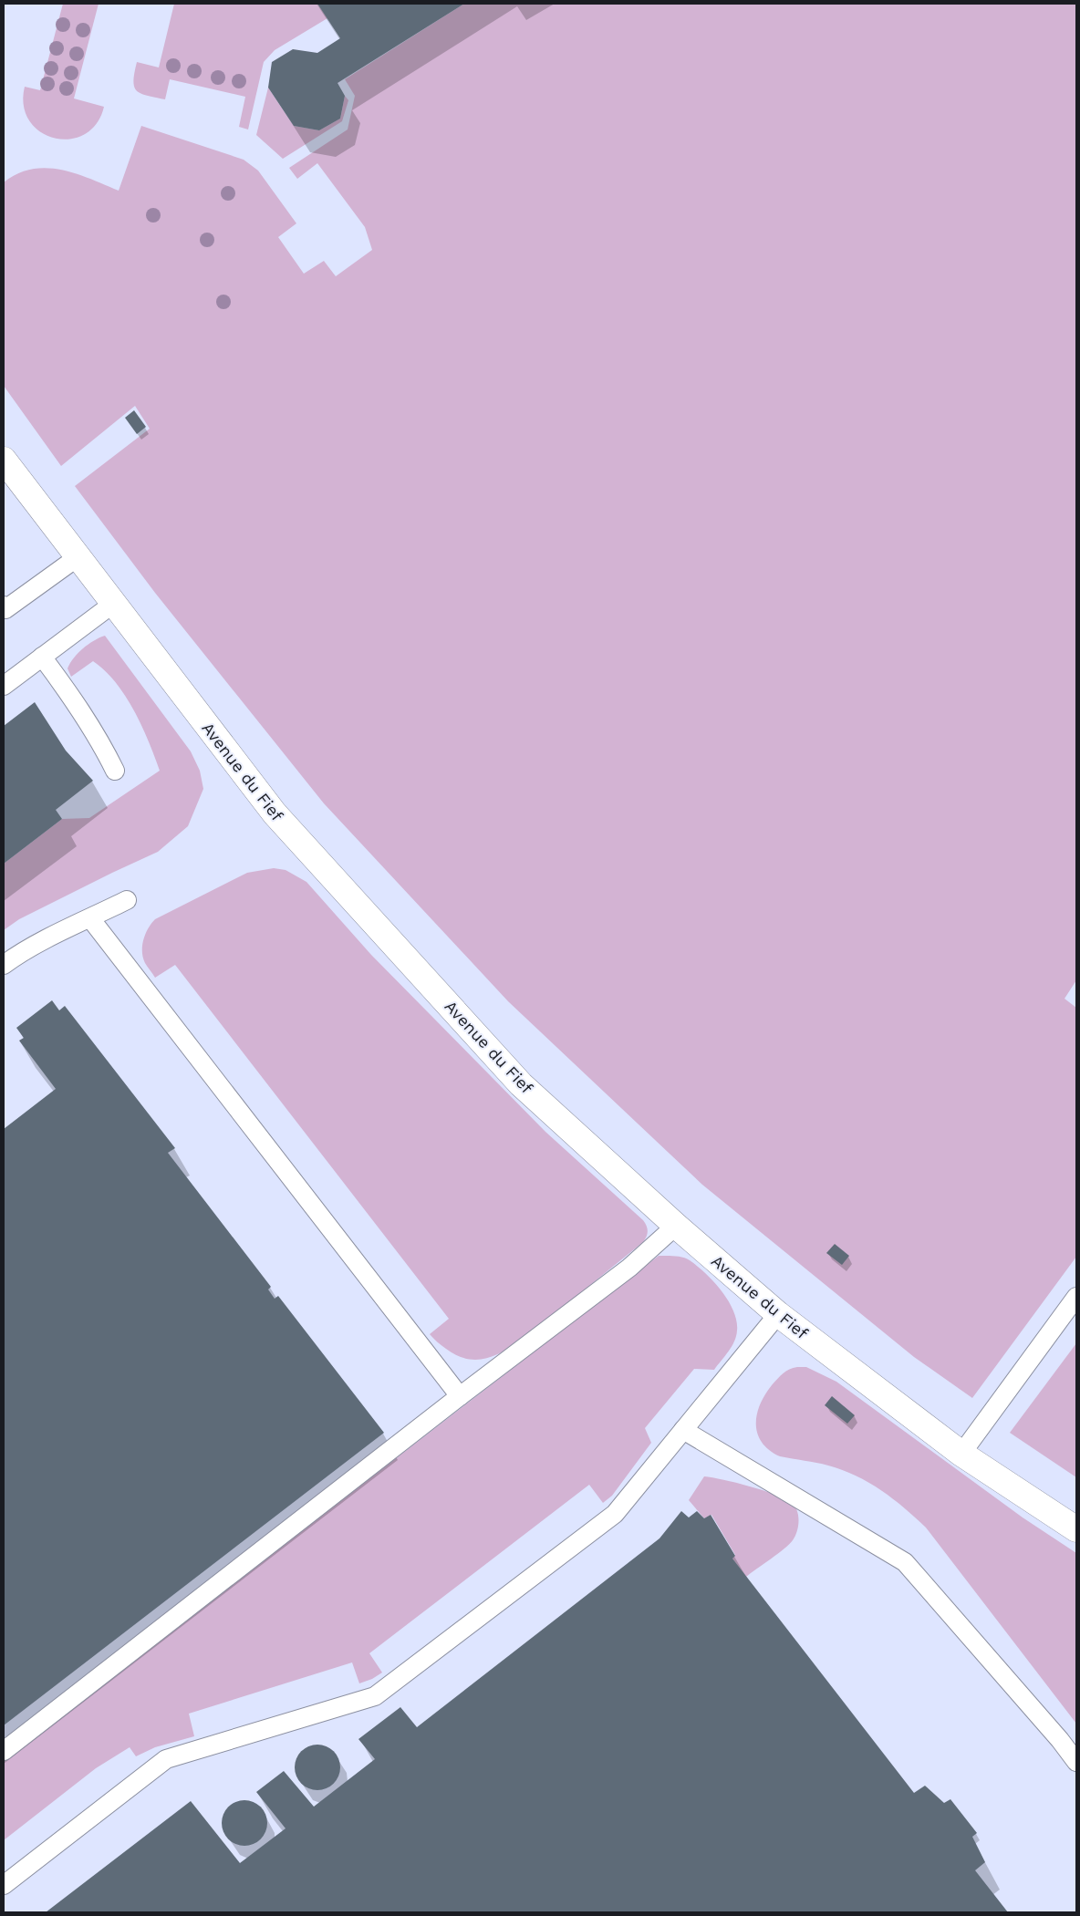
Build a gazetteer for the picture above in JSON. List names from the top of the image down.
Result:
{
  "streets": {
    "street": ["Avenue du Fief"]
  }
}
